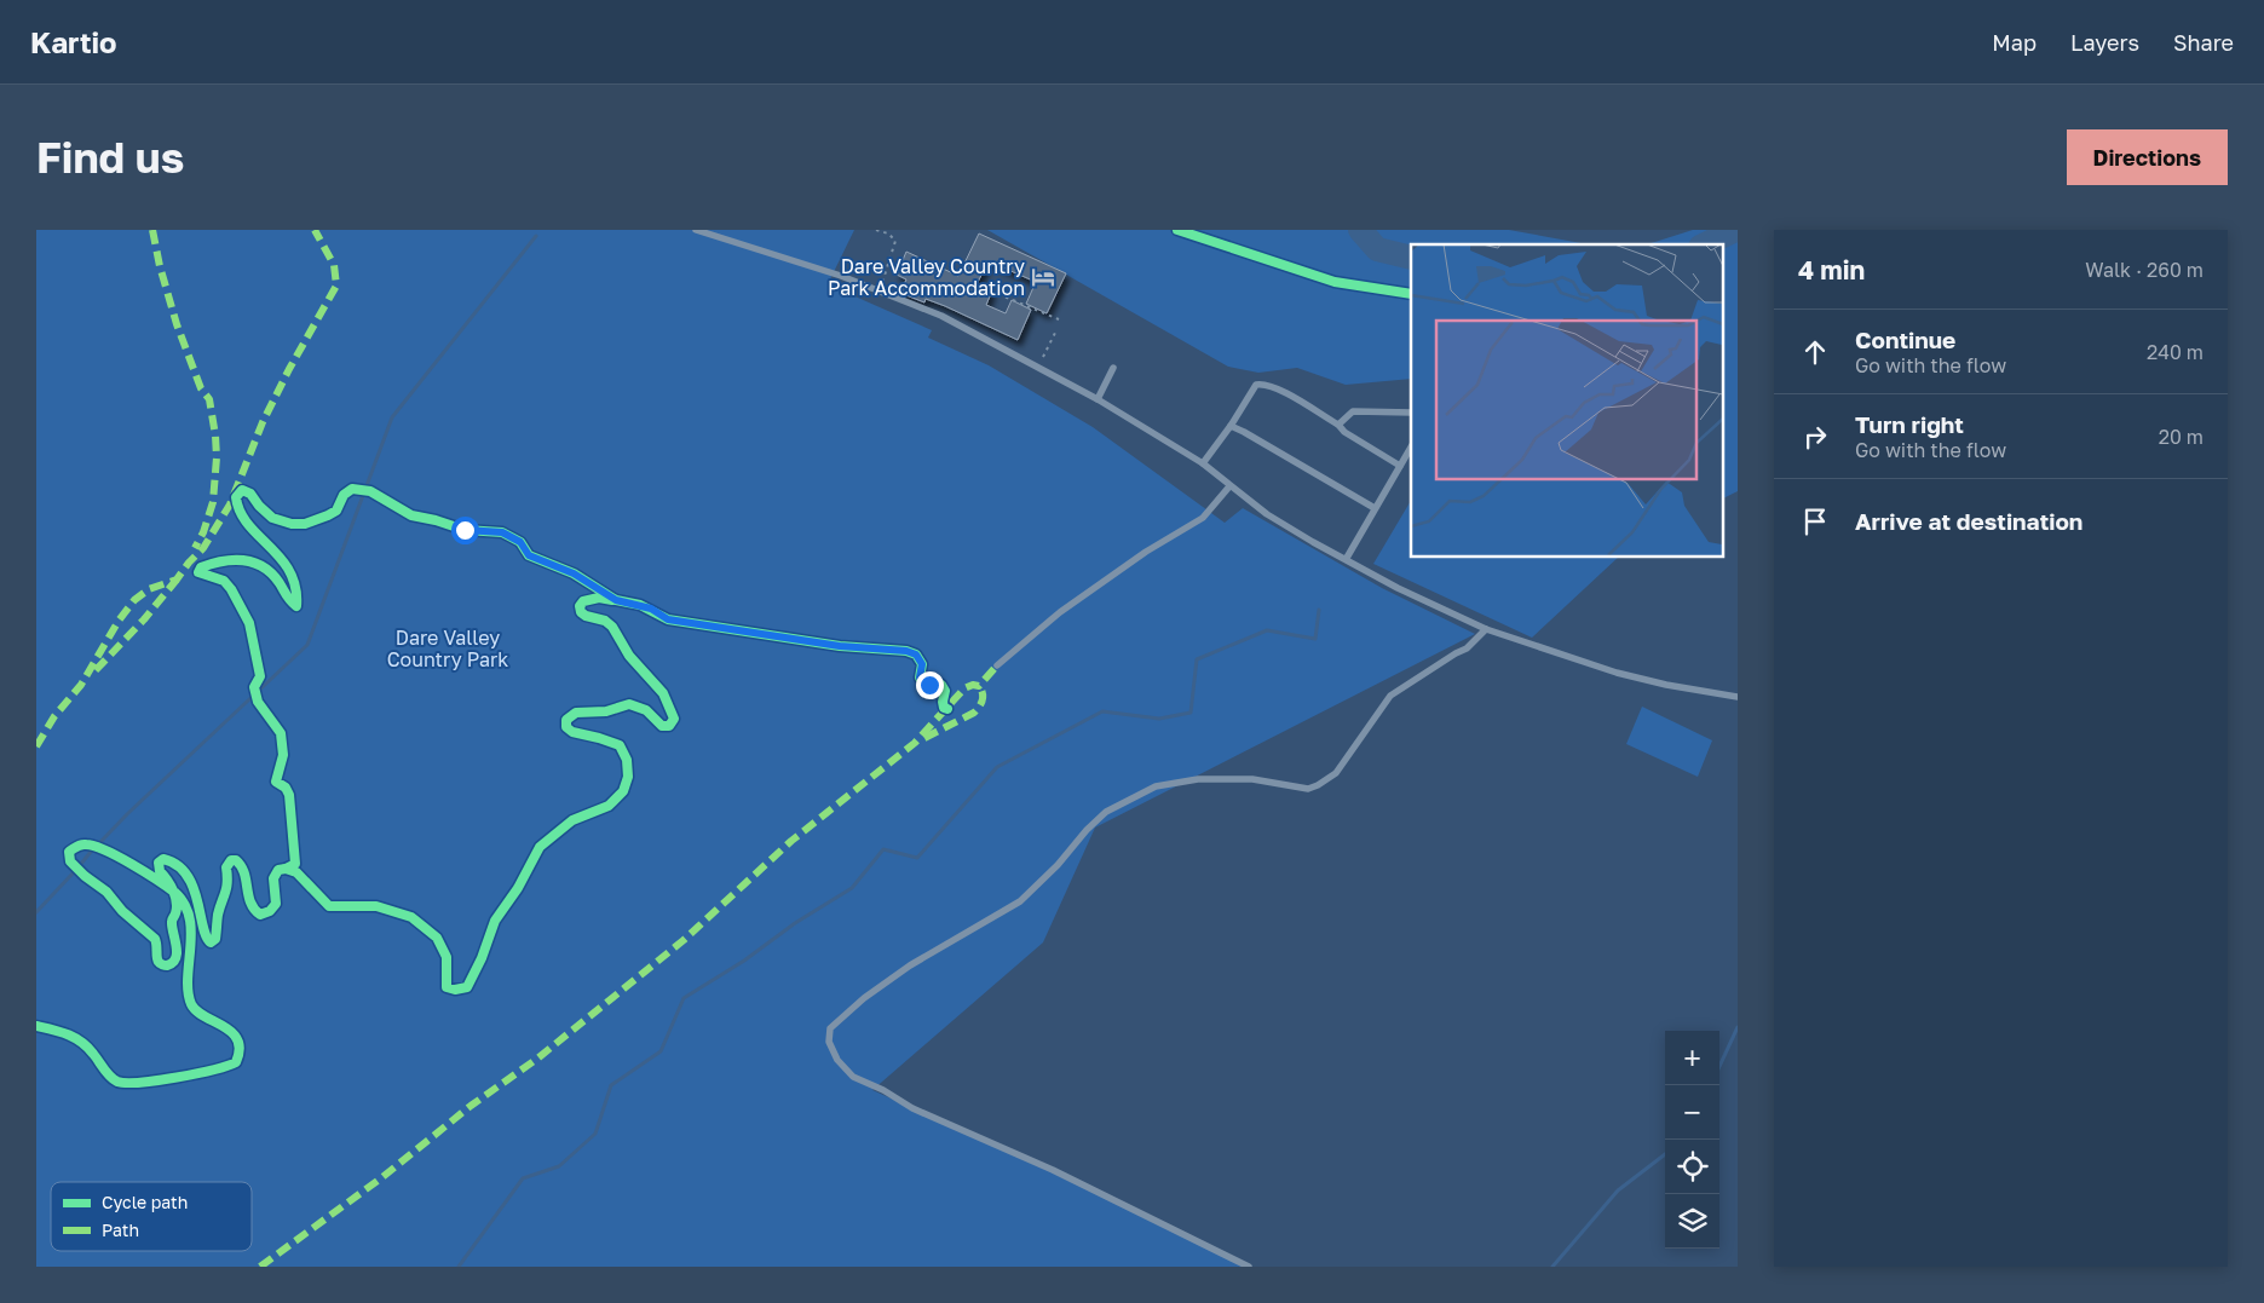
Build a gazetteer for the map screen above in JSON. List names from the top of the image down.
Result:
{
  "parks": ["Dare Valley Country Park"],
  "places": {
    "hotel": ["Dare Valley Country Park Accommodation"]
  },
  "legend": ["Cycle path", "Path"],
  "page": {
    "header": "Kartio",
    "nav": ["Map", "Layers", "Share"],
    "buttons": "Directions",
    "title": "Find us",
    "heading": ["4 min", "Walk · 260 m"],
    "list": [
      ["Continue", "Go with the flow", "240 m"],
      ["Turn right", "Go with the flow", "20 m"],
      "Arrive at destination"
    ],
    "map_buttons": ["+", "−"]
  }
}
